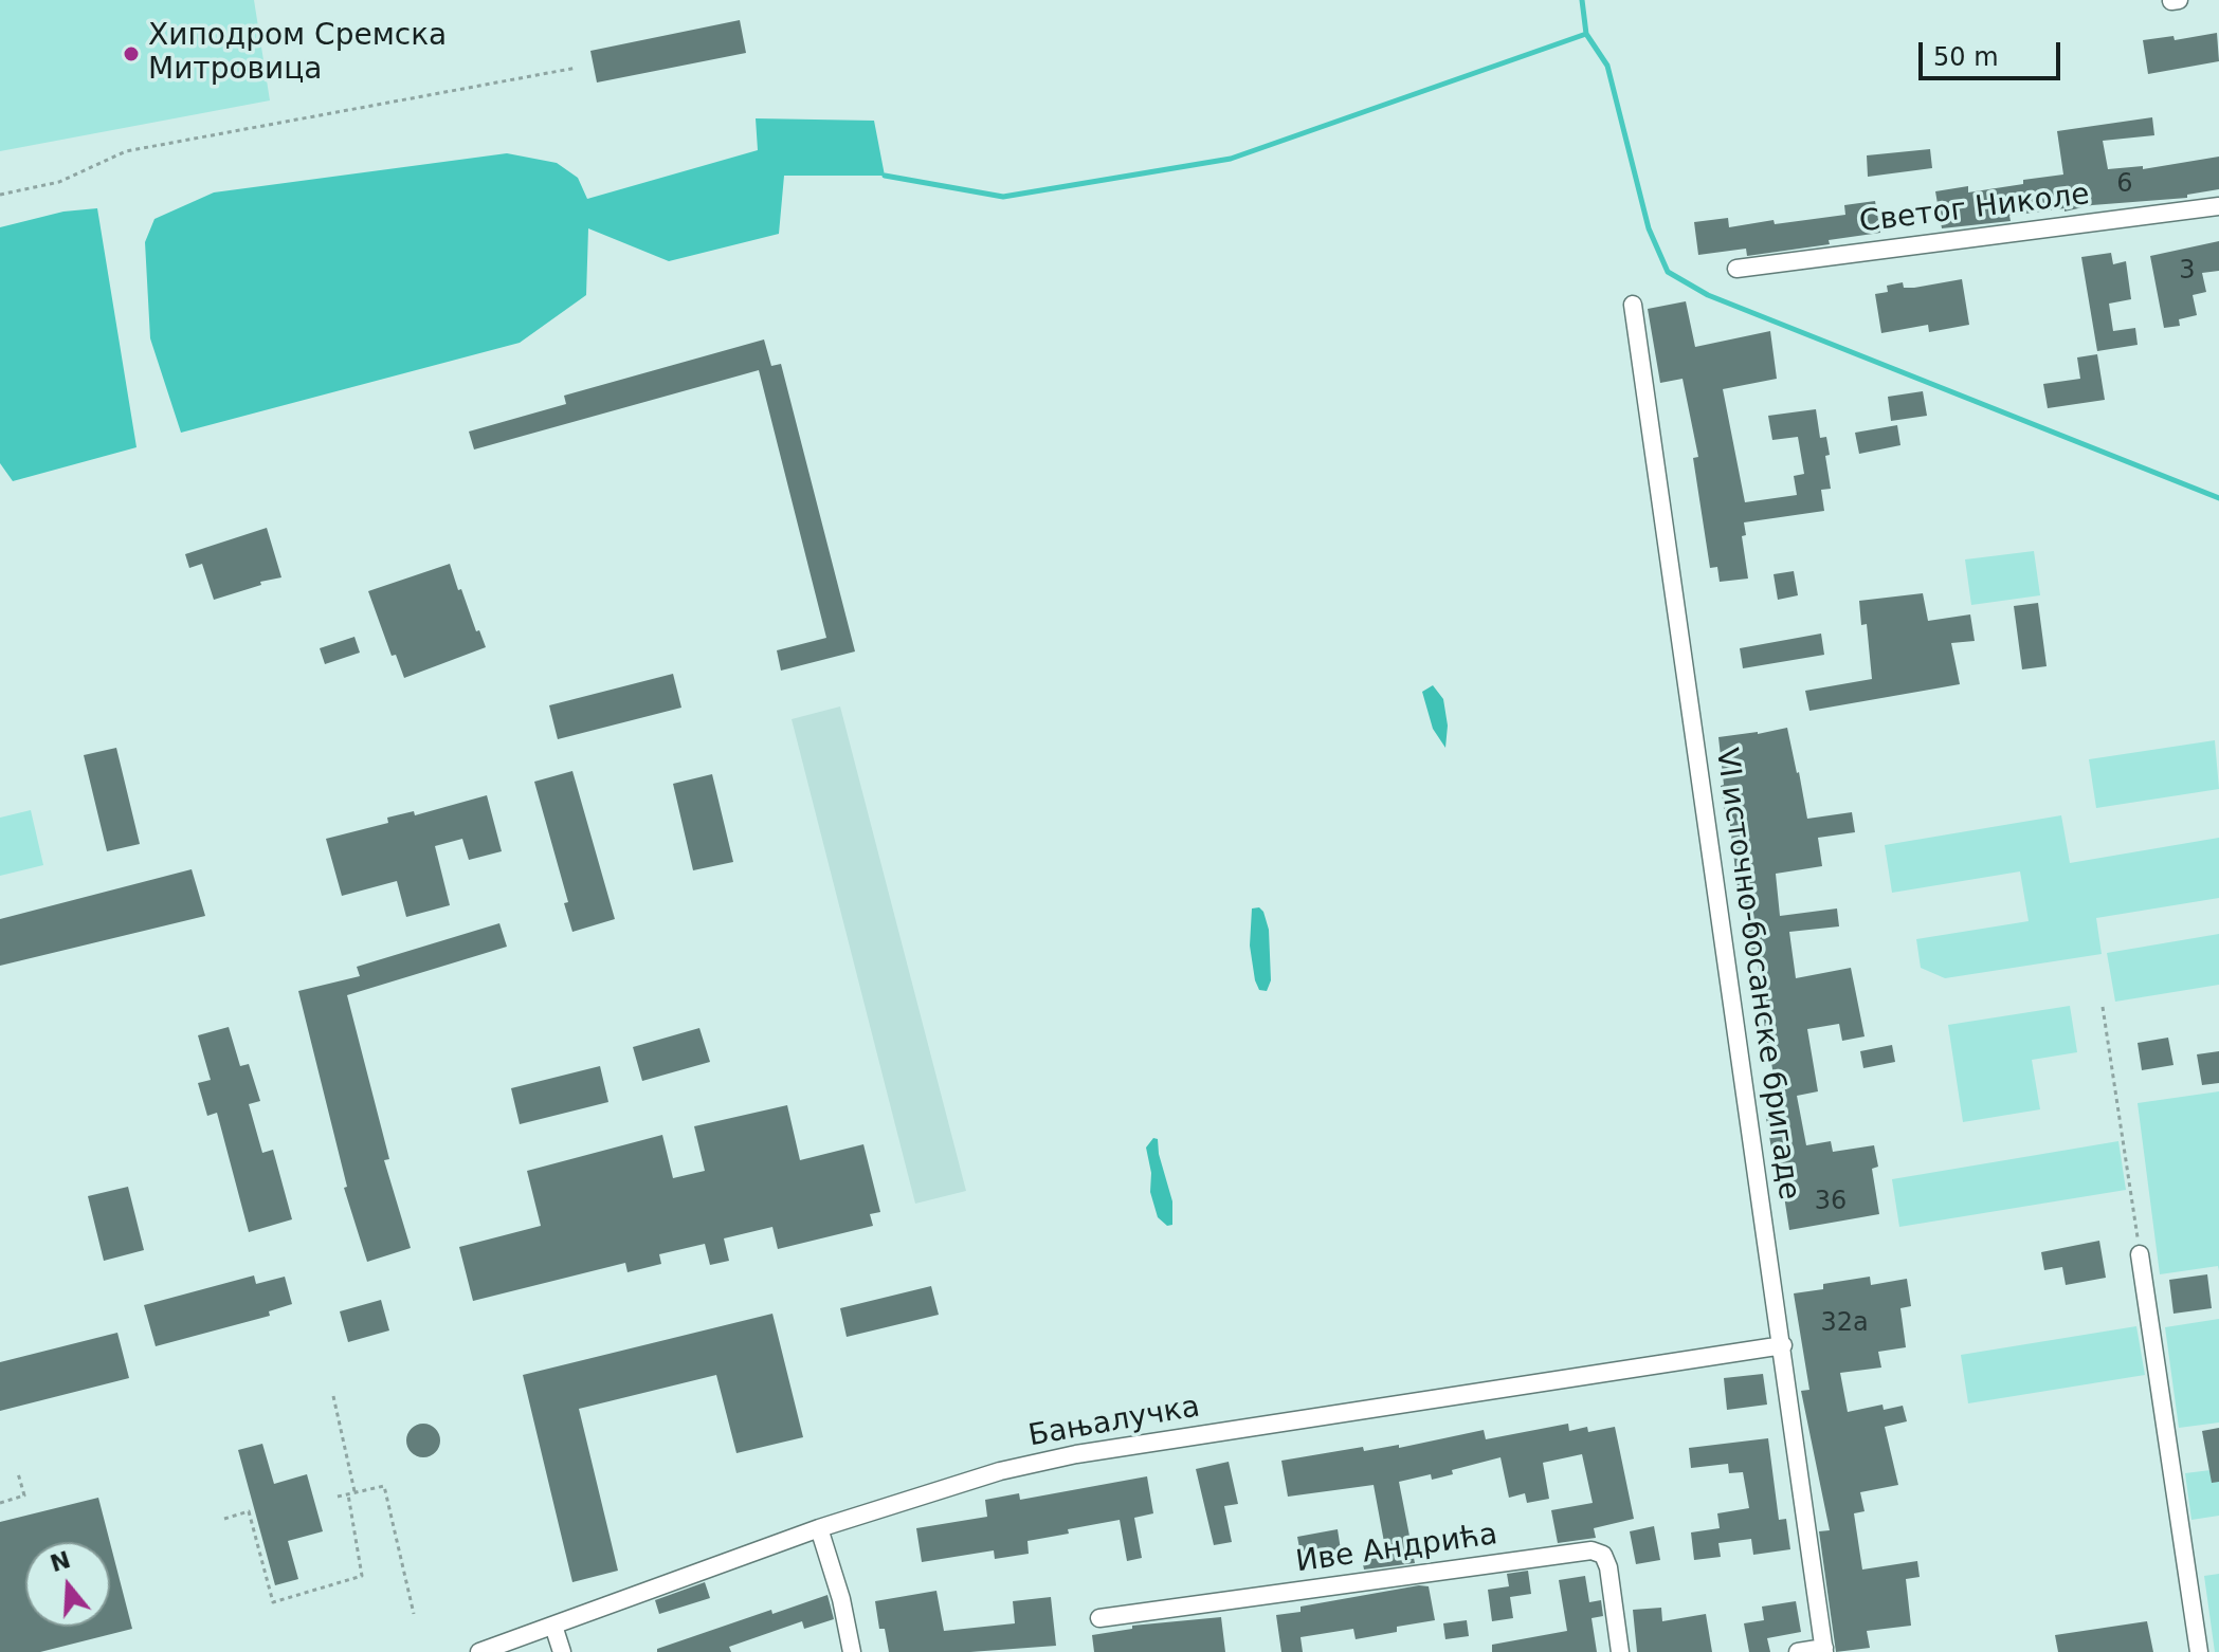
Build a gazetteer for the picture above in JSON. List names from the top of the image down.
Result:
{
  "streets": {
    "street": [
      "Светог Николе",
      "VI источно-босанске бригаде",
      "Бањалучка",
      "Иве Андрића"
    ]
  },
  "crossings": [
    ["VI источно-босанске бригаде", "Бањалучка"]
  ],
  "places": ["Хиподром Сремска Митровица"],
  "house_numbers": [
    "6",
    "3",
    "36",
    "32a"
  ],
  "scale_bar": "50 m",
  "north": "top"
}
